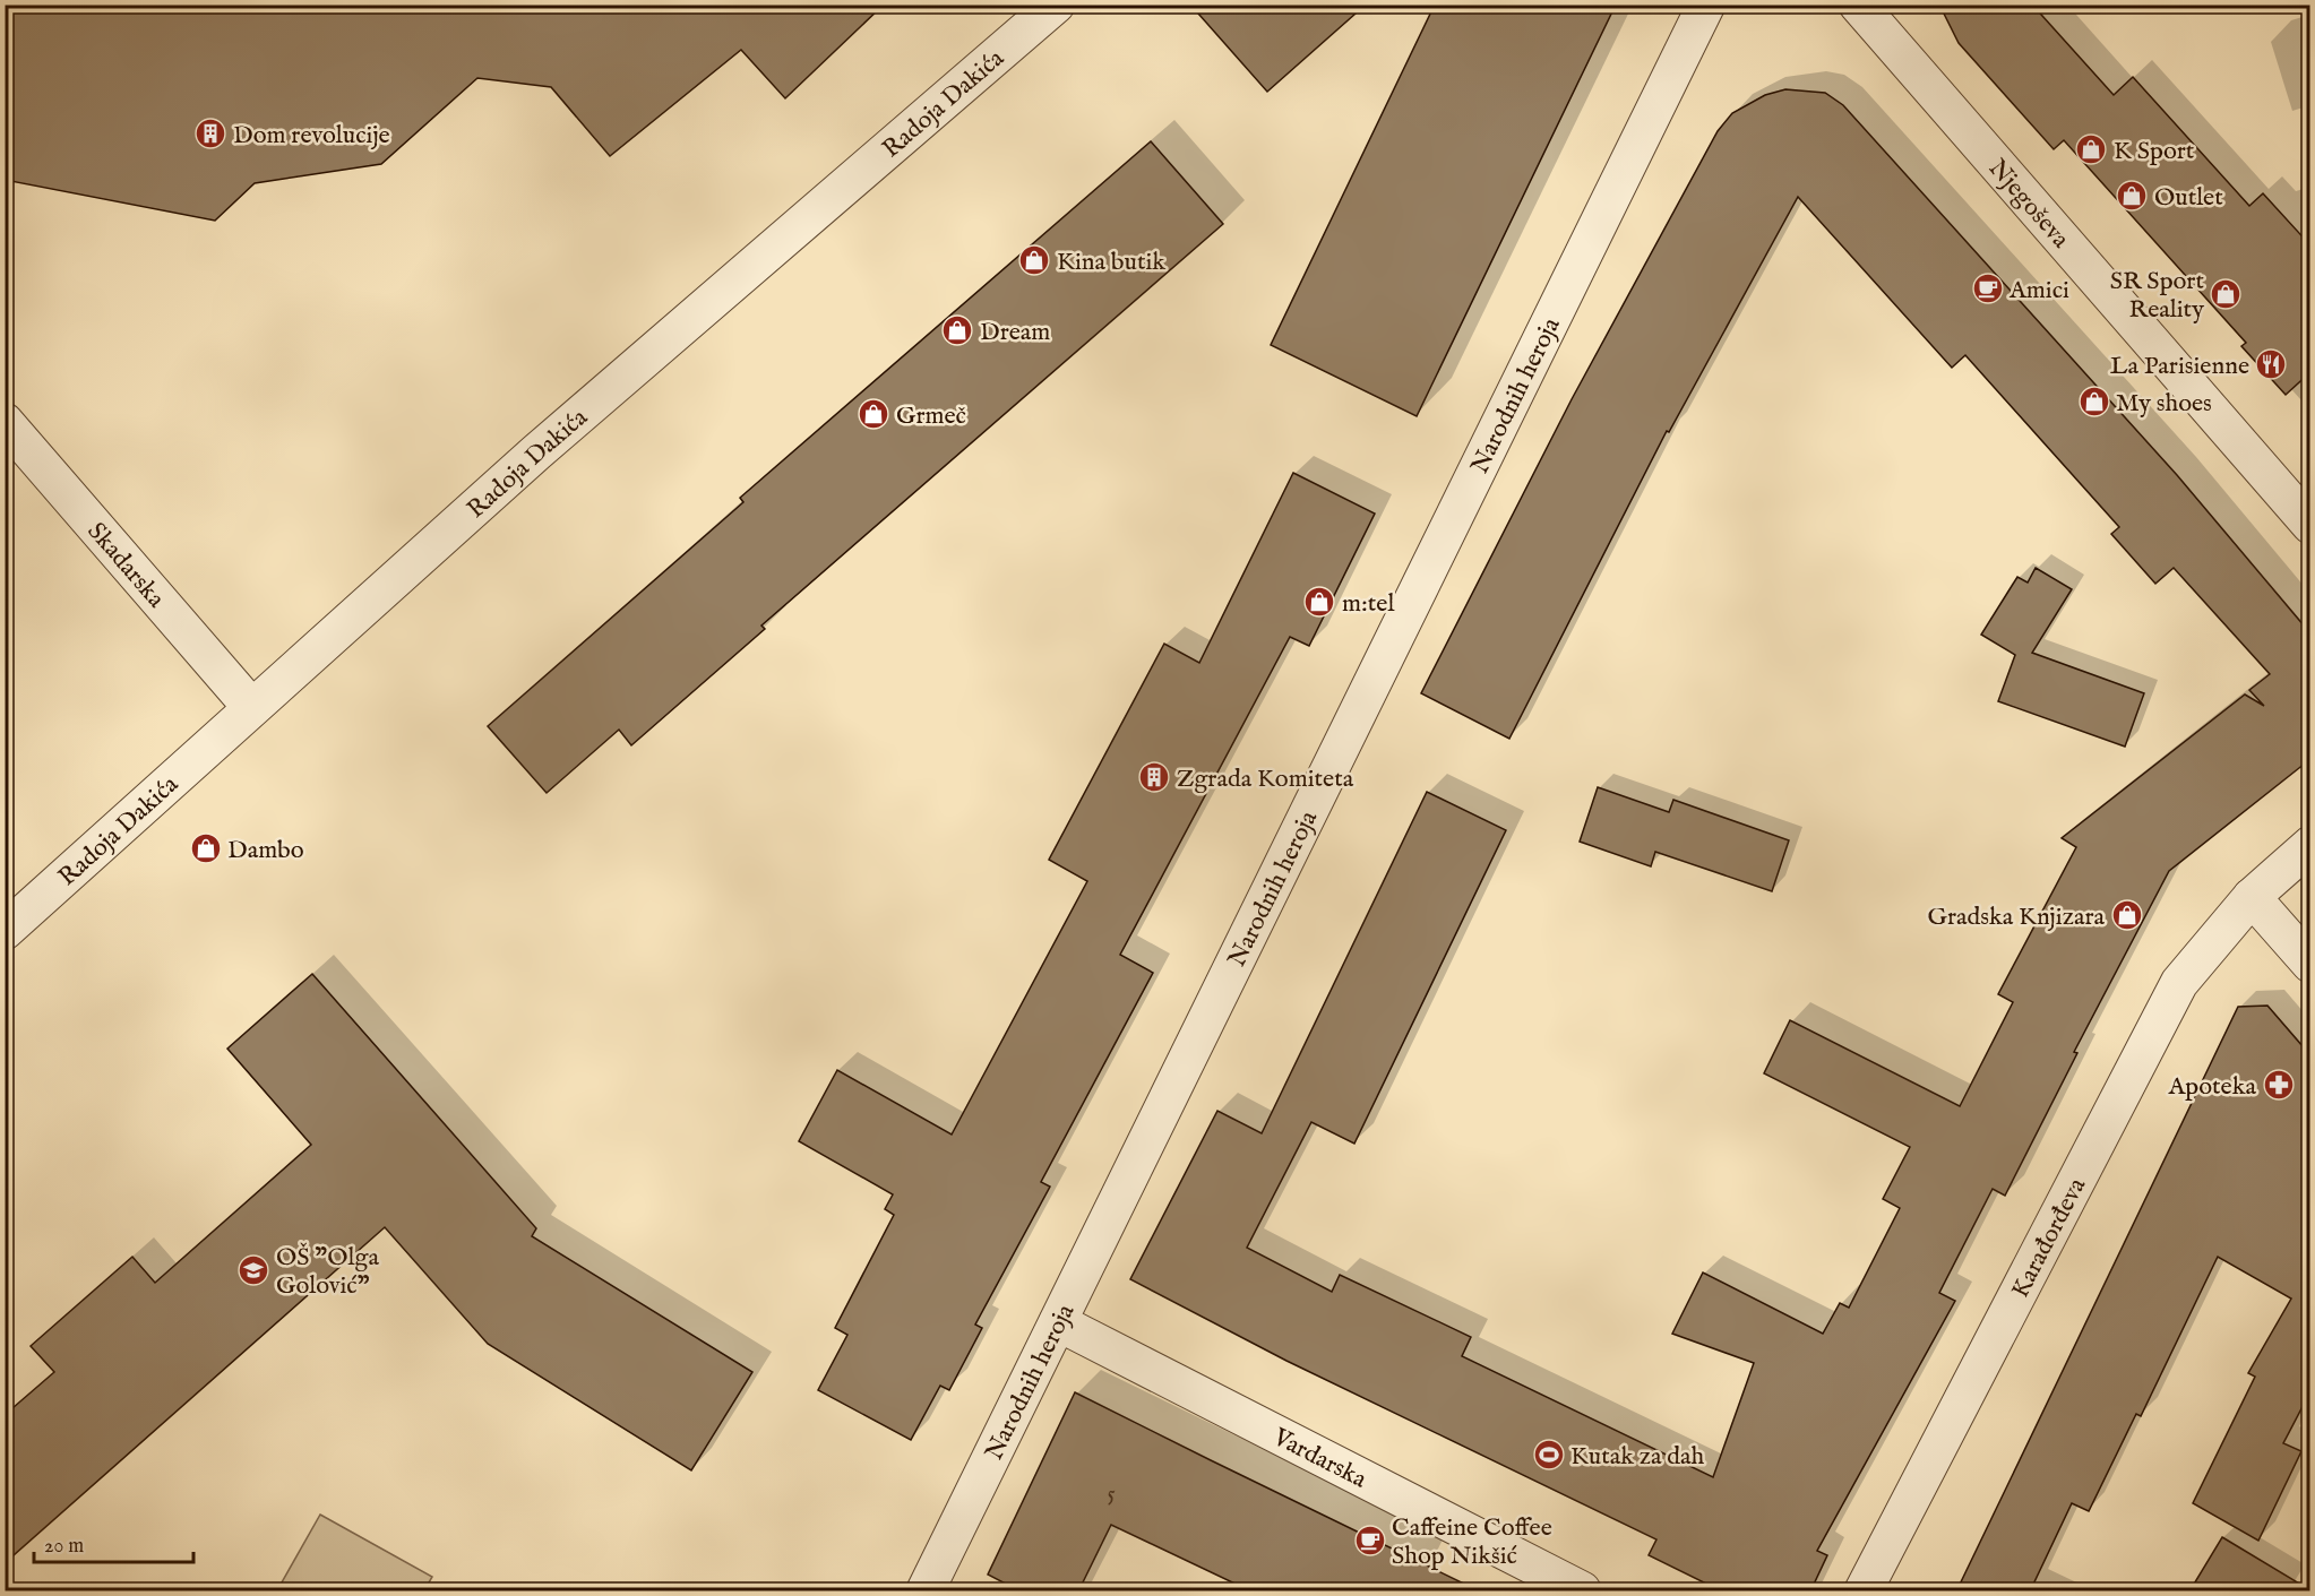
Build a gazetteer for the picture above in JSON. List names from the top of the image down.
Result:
{
  "streets": {
    "street": [
      "Radoja Dakića",
      "Njegoševa",
      "Narodnih heroja",
      "Skadarska",
      "Karađorđeva",
      "Vardarska"
    ]
  },
  "crossings": [
    ["Radoja Dakića", "Skadarska"],
    ["Narodnih heroja", "Vardarska"]
  ],
  "places": {
    "building": ["Dom revolucije", "Zgrada Komiteta"],
    "shop": [
      "K Sport",
      "Outlet",
      "Kina butik",
      "SR Sport Reality",
      "Dream",
      "My shoes",
      "Grmeč",
      "m:tel",
      "Dambo",
      "Gradska Knjizara"
    ],
    "cafe": ["Amici", "Caffeine Coffee Shop Nikšić"],
    "restaurant": ["La Parisienne"],
    "pharmacy": ["Apoteka"],
    "school or university": ["OŠ \"Olga Golović\""],
    "sports": ["Kutak za dah"]
  },
  "house_numbers": ["5"],
  "scale_bar": "20 m"
}
